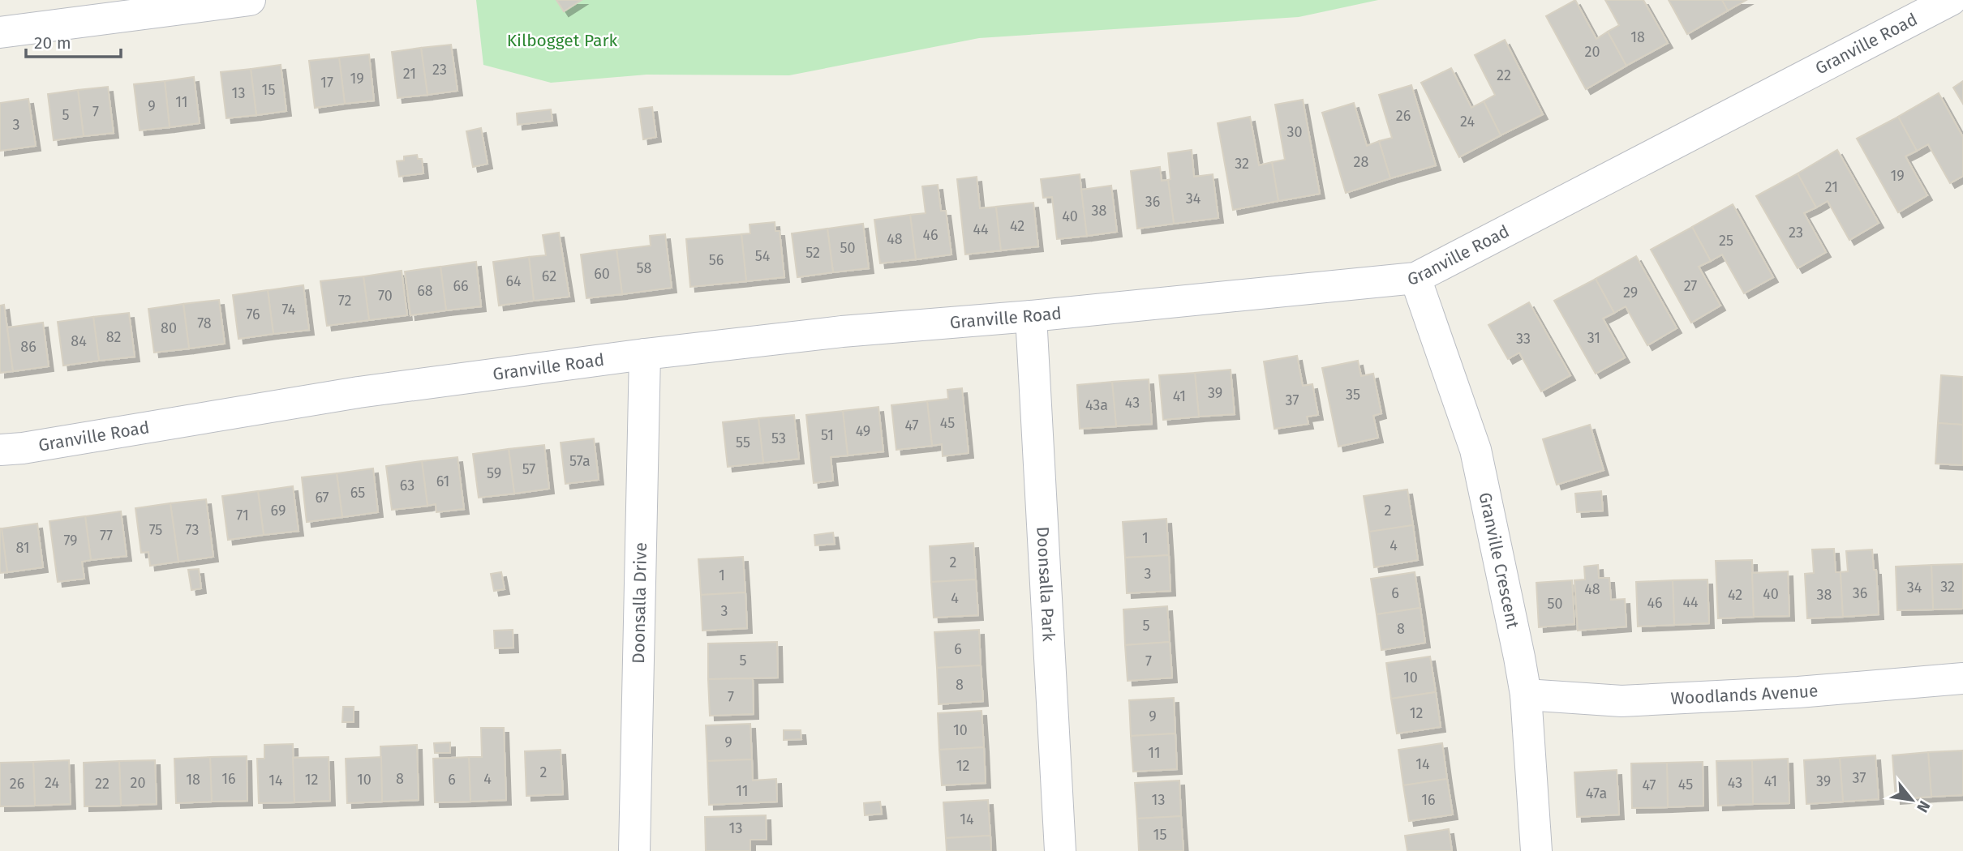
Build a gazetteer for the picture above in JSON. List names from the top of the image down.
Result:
{
  "streets": {
    "street": [
      "Granville Road",
      "Granville Crescent",
      "Doonsalla Park",
      "Doonsalla Drive",
      "Woodlands Avenue"
    ]
  },
  "crossings": [
    ["Granville Road", "Granville Crescent"],
    ["Granville Road", "Doonsalla Park"],
    ["Granville Road", "Doonsalla Drive"],
    ["Granville Crescent", "Woodlands Avenue"]
  ],
  "parks": ["Kilbogget Park"],
  "house_numbers": [
    "18",
    "20",
    "23",
    "21",
    "22",
    "19",
    "17",
    "15",
    "13",
    "11",
    "9",
    "7",
    "5",
    "26",
    "24",
    "3",
    "30",
    "28",
    "32",
    "19",
    "21",
    "34",
    "36",
    "38",
    "40",
    "42",
    "44",
    "23",
    "46",
    "48",
    "25",
    "50",
    "52",
    "54",
    "56",
    "58",
    "60",
    "62",
    "64",
    "66",
    "27",
    "68",
    "29",
    "70",
    "72",
    "74",
    "76",
    "78",
    "80",
    "82",
    "31",
    "33",
    "84",
    "86",
    "39",
    "35",
    "41",
    "37",
    "43",
    "43a",
    "45",
    "47",
    "49",
    "51",
    "53",
    "55",
    "57a",
    "57",
    "59",
    "61",
    "63",
    "65",
    "67",
    "69",
    "2",
    "71",
    "75",
    "73",
    "77",
    "1",
    "79",
    "4",
    "81",
    "2",
    "3",
    "1",
    "32",
    "34",
    "48",
    "6",
    "36",
    "40",
    "42",
    "38",
    "4",
    "44",
    "46",
    "50",
    "3",
    "5",
    "8",
    "6",
    "5",
    "7",
    "10",
    "8",
    "7",
    "12",
    "9",
    "10",
    "9",
    "11",
    "14",
    "12",
    "2",
    "37",
    "16",
    "8",
    "4",
    "18",
    "12",
    "10",
    "6",
    "14",
    "41",
    "39",
    "24",
    "20",
    "43",
    "26",
    "22",
    "45",
    "47",
    "11",
    "47a",
    "13",
    "16",
    "14",
    "13",
    "15"
  ],
  "scale_bar": "20 m",
  "north": "bottom right"
}
